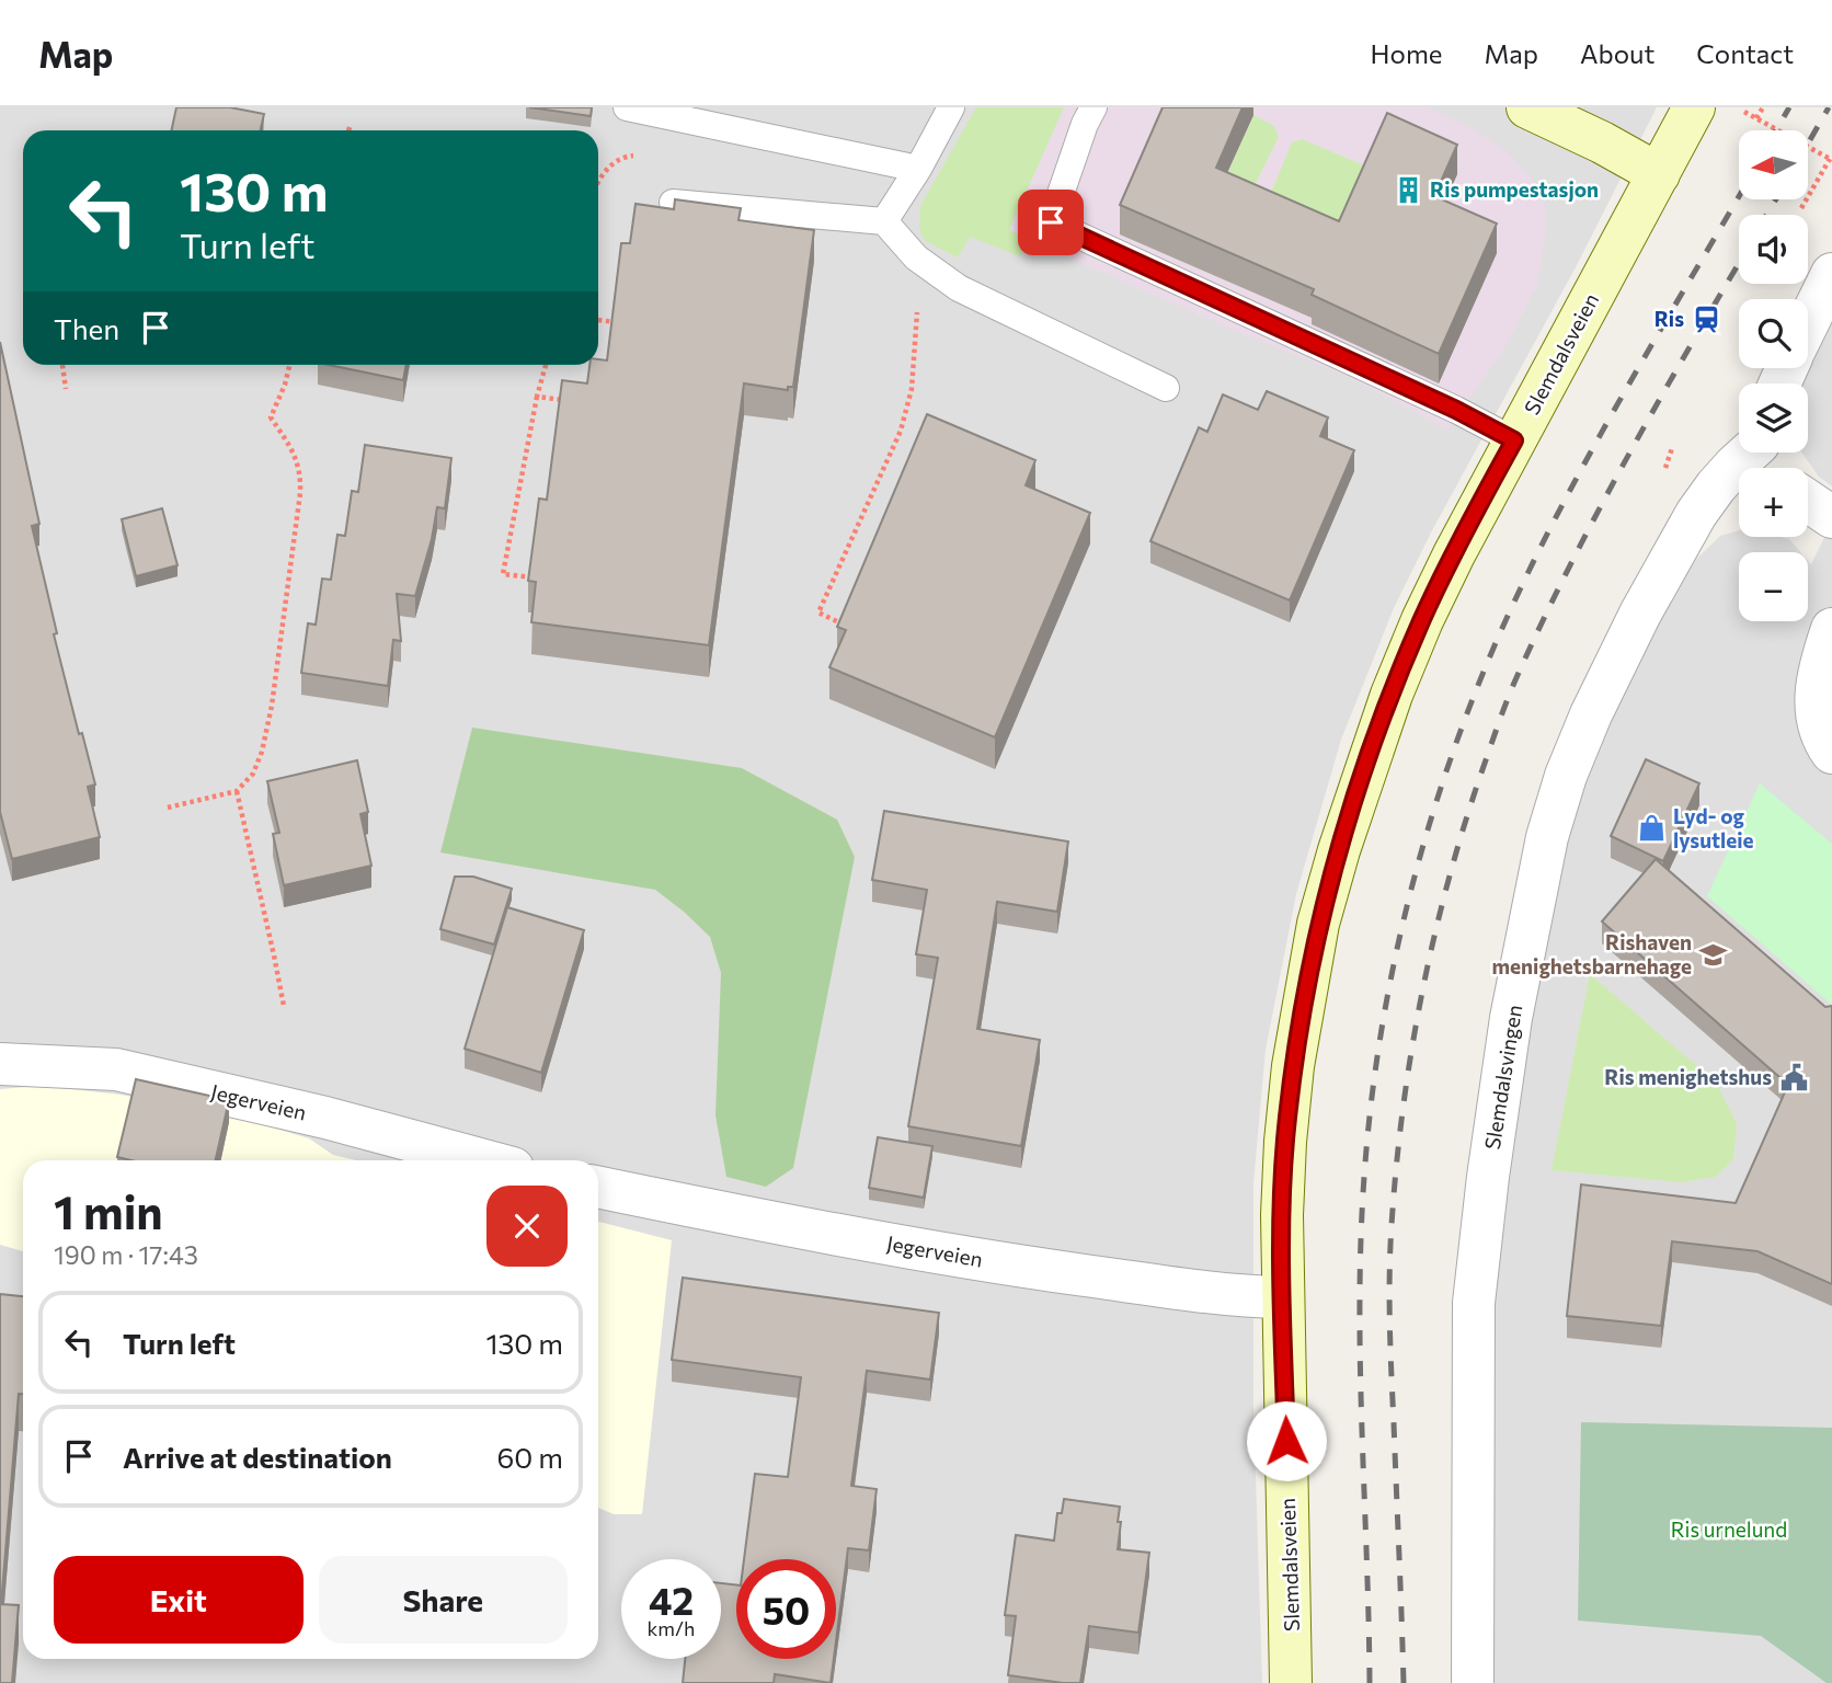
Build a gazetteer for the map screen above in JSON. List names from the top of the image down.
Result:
{
  "streets": {
    "main road": ["Slemdalsveien"],
    "street": ["Slemdalsvingen", "Jegerveien"]
  },
  "crossings": [
    ["Slemdalsveien", "Jegerveien"]
  ],
  "parks": ["Ris urnelund"],
  "places": {
    "building": ["Ris pumpestasjon"],
    "station": ["Ris"],
    "shop": ["Lyd- og lysutleie"],
    "school or university": ["Rishaven menighetsbarnehage"],
    "public building": ["Ris menighetshus"]
  },
  "north": "left",
  "page": {
    "header": "Map",
    "nav": [
      "Home",
      "Map",
      "About",
      "Contact"
    ],
    "map_buttons": ["+", "−"],
    "turn": ["130 m", "Turn left"],
    "then": "Then",
    "heading": ["1 min", "190 m · 17:43"],
    "list": [
      {
        "name": "Turn left",
        "value": "130 m"
      },
      {
        "name": "Arrive at destination",
        "value": "60 m"
      }
    ],
    "buttons": ["Exit", "Share"],
    "speed": "42 km/h",
    "limit": "50"
  }
}
